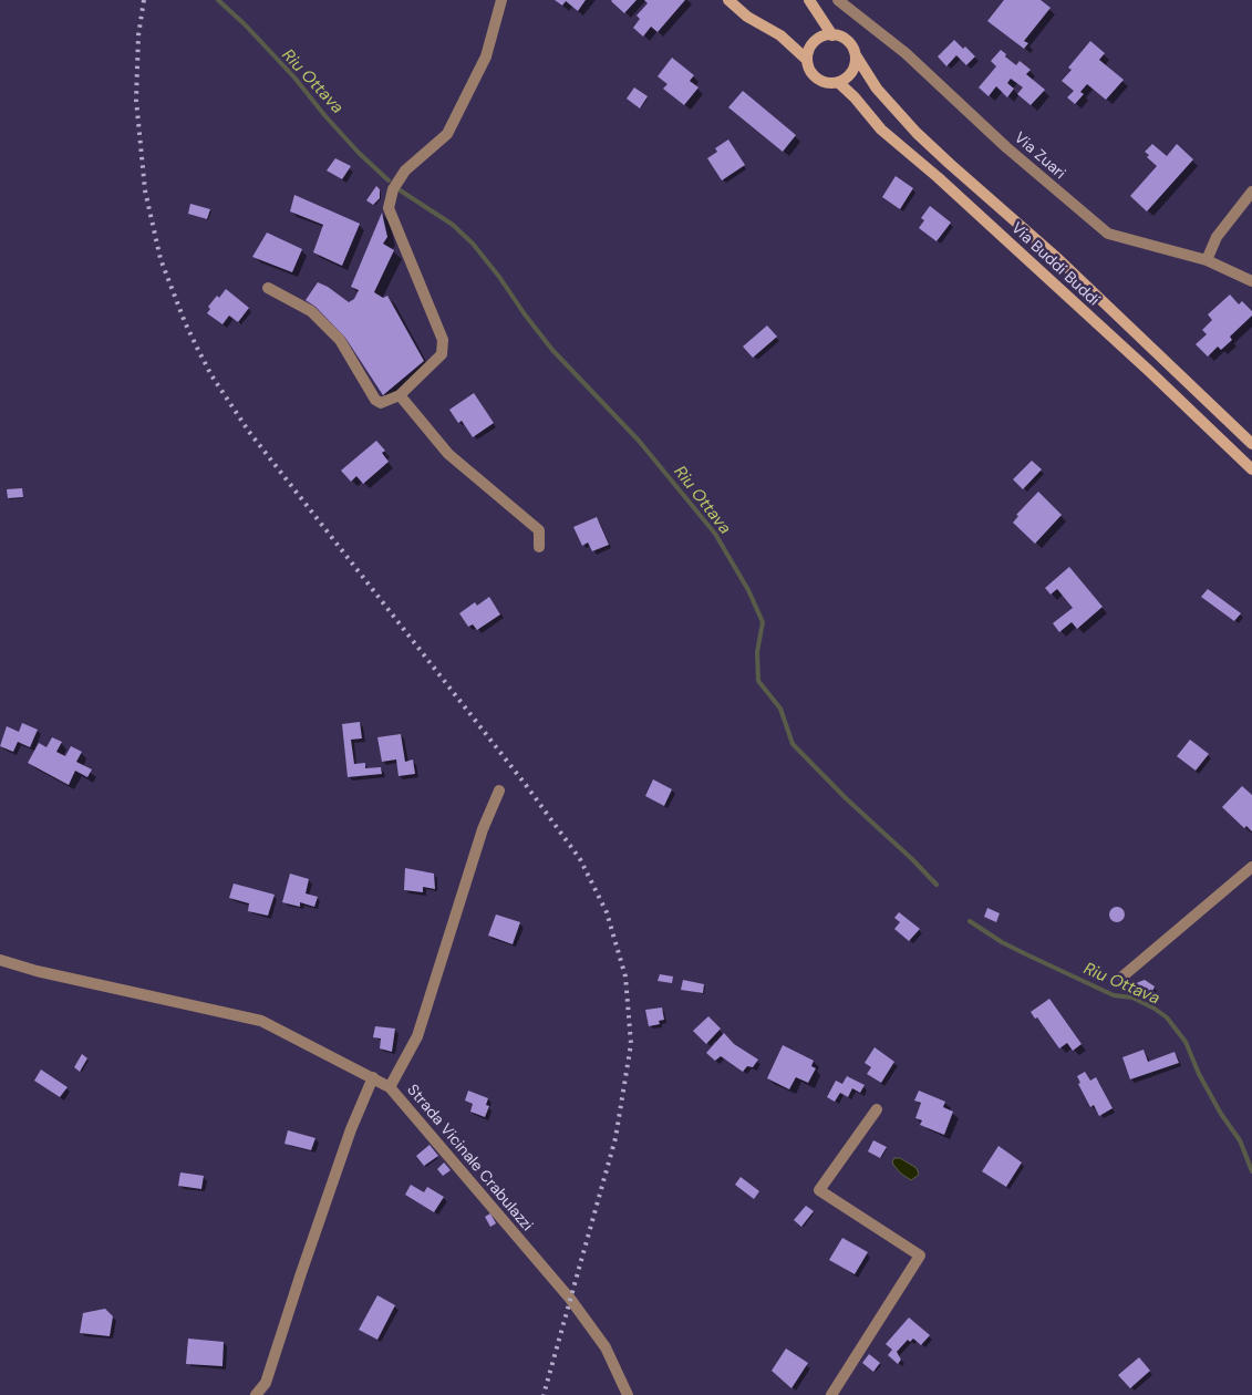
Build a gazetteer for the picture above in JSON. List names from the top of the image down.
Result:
{
  "streets": {
    "main road": ["Via Buddi Buddi"],
    "street": ["Via Zuari", "Strada Vicinale Crabulazzi"]
  },
  "water": ["Riu Ottava"]
}
